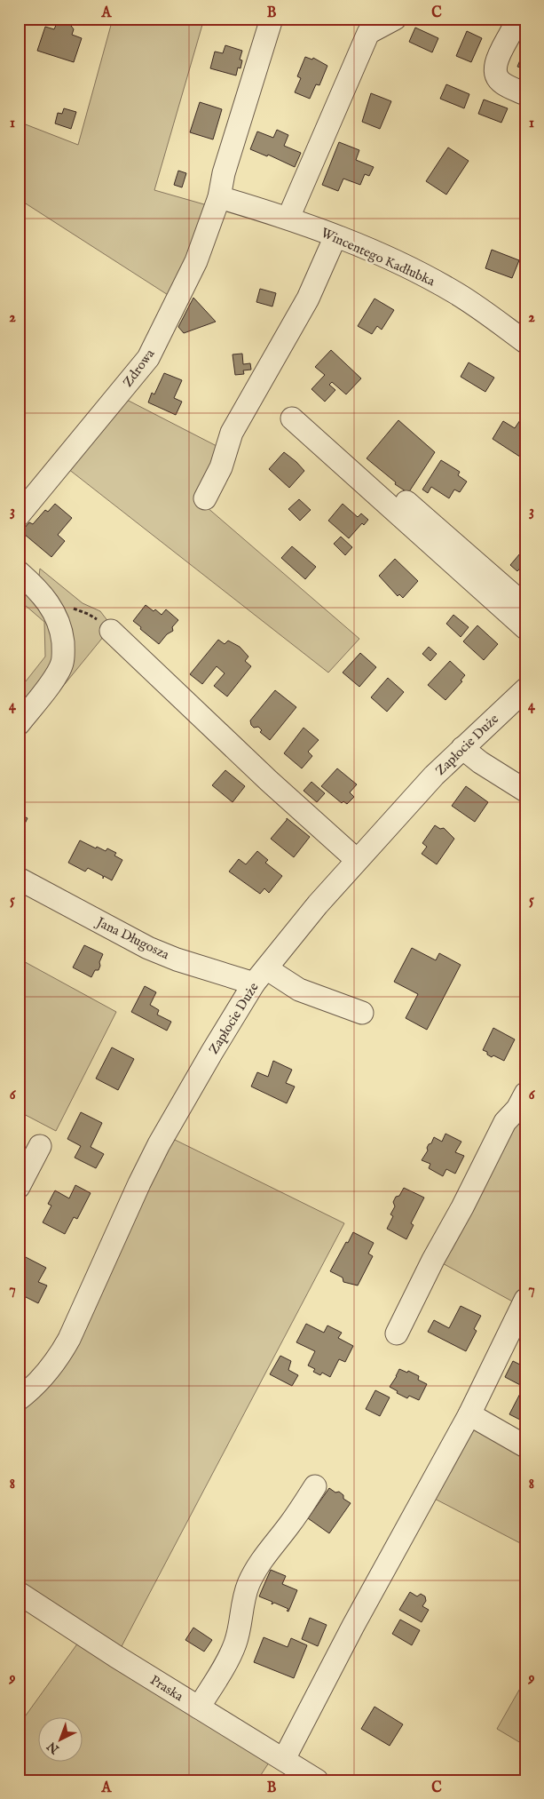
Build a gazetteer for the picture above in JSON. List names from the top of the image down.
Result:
{
  "streets": {
    "street": [
      "Wincentego Kadłubka",
      "Zdrowa",
      "Zapłocie Duże",
      "Jana Długosza",
      "Praska"
    ]
  },
  "crossings": [
    ["Wincentego Kadłubka", "Zdrowa"],
    ["Zapłocie Duże", "Jana Długosza"]
  ],
  "north": "bottom left",
  "grid": {
    "columns": ["A", "B", "C"],
    "rows": [
      "1",
      "2",
      "3",
      "4",
      "5",
      "6",
      "7",
      "8",
      "9"
    ]
  }
}
